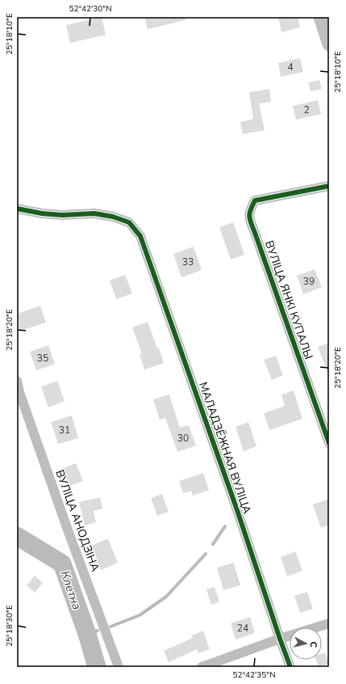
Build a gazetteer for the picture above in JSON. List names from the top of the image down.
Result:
{
  "streets": {
    "street": ["ВУЛІЦА ЯНКІ КУПАЛЫ", "МАЛАДЗЁЖНАЯ ВУЛІЦА", "ВУЛІЦА АНОДЗІНА"]
  },
  "water": ["Клетна"],
  "house_numbers": [
    "4",
    "2",
    "33",
    "39",
    "35",
    "31",
    "30",
    "24"
  ],
  "north": "right",
  "coordinates": [
    "52°42'30\"N",
    "25°18'10\"E",
    "25°18'20\"E",
    "25°18'30\"E",
    "52°42'35\"N"
  ]
}
